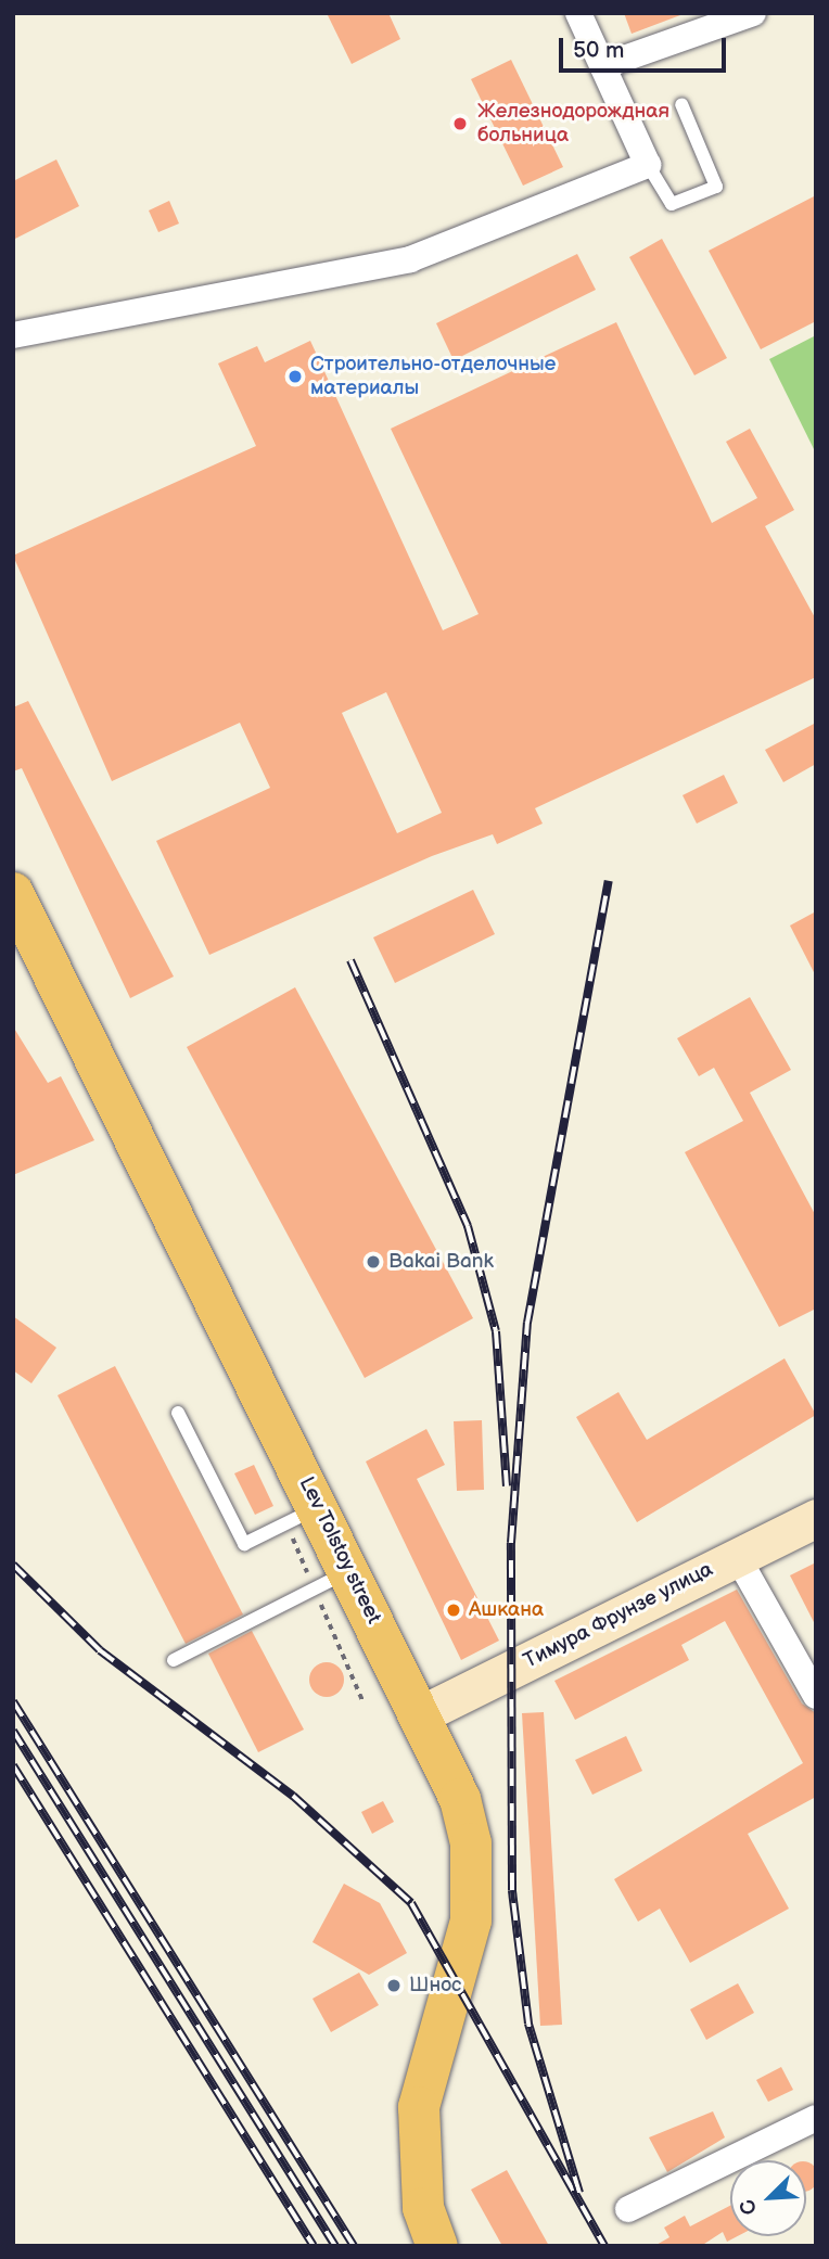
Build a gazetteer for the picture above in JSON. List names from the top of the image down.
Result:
{
  "streets": {
    "main road": ["Lev Tolstoy street", "Тимура Фрунзе улица"]
  },
  "crossings": [
    ["Lev Tolstoy street", "Тимура Фрунзе улица"]
  ],
  "places": [
    "Железнодорождная больница",
    "Строительно-отделочные материалы",
    "Bakai Bank",
    "Ашкана",
    "Шнос"
  ],
  "scale_bar": "50 m",
  "north": "bottom left"
}
